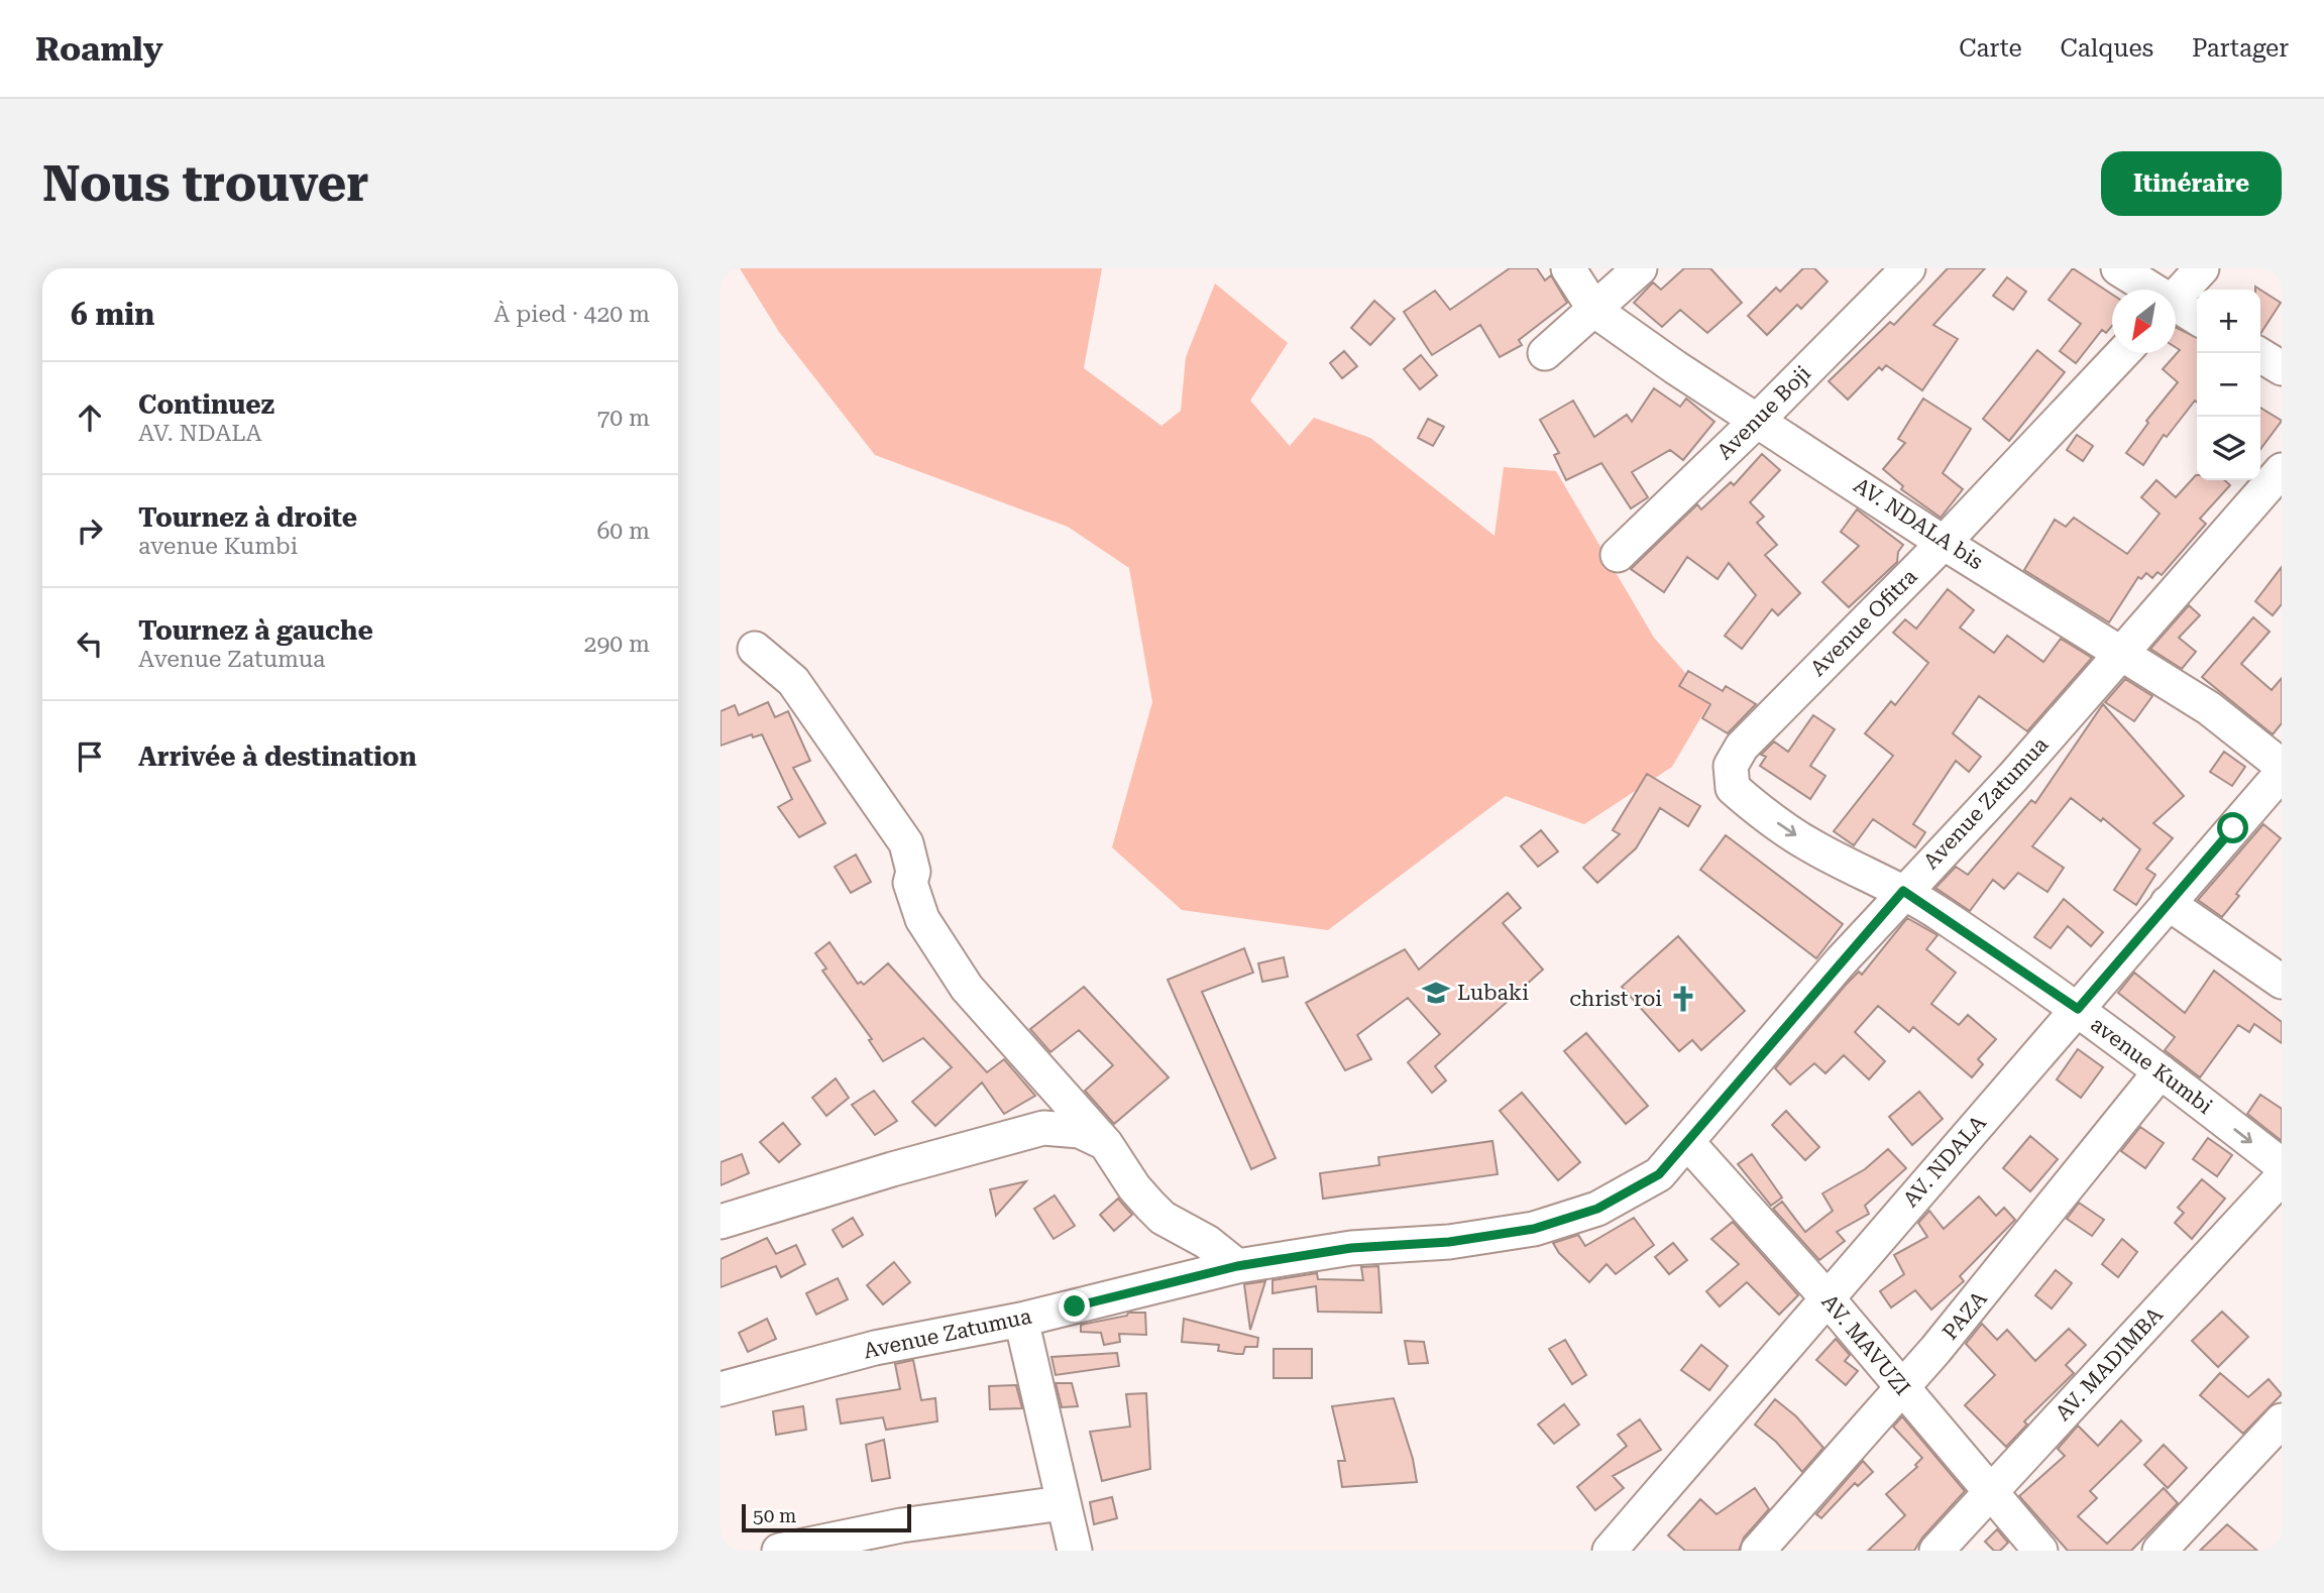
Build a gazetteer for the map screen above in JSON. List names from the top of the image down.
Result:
{
  "streets": {
    "street": [
      "Avenue Boji",
      "AV. NDALA bis",
      "Avenue Ofitra",
      "Avenue Zatumua",
      "avenue Kumbi",
      "AV. NDALA",
      "PAZA",
      "AV. MAVUZI",
      "AV. MADIMBA"
    ]
  },
  "crossings": [
    ["Avenue Boji", "AV. NDALA bis"],
    ["AV. NDALA bis", "Avenue Ofitra"],
    ["AV. NDALA bis", "Avenue Zatumua"],
    ["Avenue Ofitra", "avenue Kumbi"],
    ["Avenue Zatumua", "avenue Kumbi"],
    ["Avenue Zatumua", "AV. MAVUZI"],
    ["avenue Kumbi", "AV. NDALA"],
    ["avenue Kumbi", "PAZA"],
    ["AV. NDALA", "AV. MAVUZI"],
    ["PAZA", "AV. MAVUZI"],
    ["AV. MAVUZI", "AV. MADIMBA"]
  ],
  "one_way": ["avenue Kumbi"],
  "places": {
    "school or university": ["Lubaki"],
    "church": ["christ roi"]
  },
  "scale_bar": "50 m",
  "north": "bottom left",
  "page": {
    "header": "Roamly",
    "nav": ["Carte", "Calques", "Partager"],
    "buttons": "Itinéraire",
    "title": "Nous trouver",
    "heading": ["6 min", "À pied · 420 m"],
    "map_buttons": ["+", "−"],
    "list": [
      ["Continuez", "AV. NDALA", "70 m"],
      ["Tournez à droite", "avenue Kumbi", "60 m"],
      ["Tournez à gauche", "Avenue Zatumua", "290 m"],
      "Arrivée à destination"
    ],
    "scale": "50 m"
  }
}
